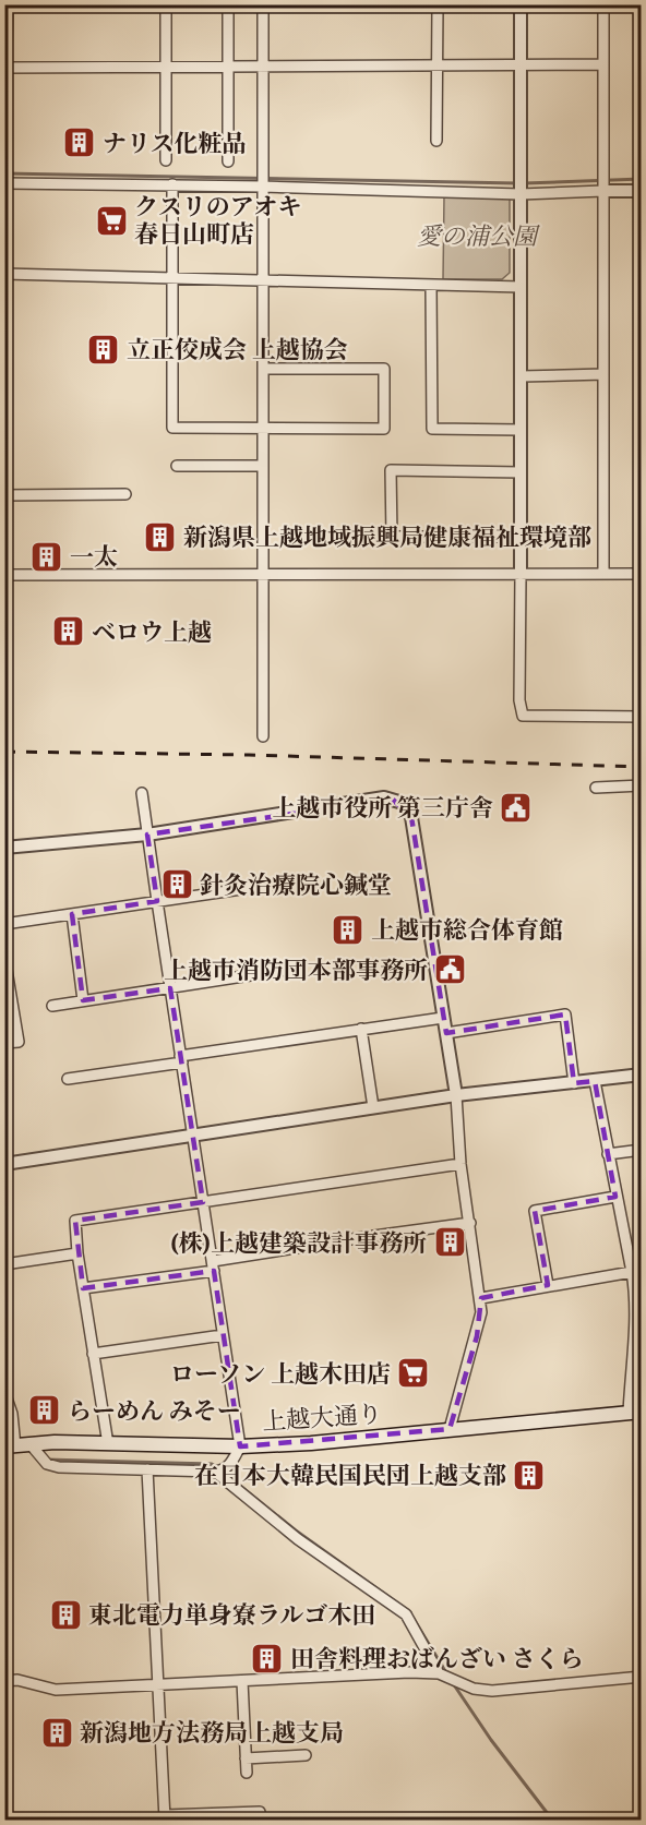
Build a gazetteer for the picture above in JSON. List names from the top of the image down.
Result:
{
  "streets": {
    "main road": ["上越大通り"]
  },
  "parks": ["愛の浦公園"],
  "places": {
    "building": [
      "ナリス化粧品",
      "立正佼成会 上越協会",
      "新潟県上越地域振興局健康福祉環境部",
      "一太",
      "ベロウ上越",
      "針灸治療院心鍼堂",
      "上越市総合体育館",
      "(株)上越建築設計事務所",
      "らーめん みそー",
      "在日本大韓民国民団上越支部",
      "東北電力単身寮ラルゴ木田",
      "田舎料理おばんざい さくら",
      "新潟地方法務局上越支局"
    ],
    "supermarket": ["クスリのアオキ 春日山町店", "ローソン 上越木田店"],
    "public building": ["上越市役所 第三庁舎", "上越市消防団本部事務所"]
  }
}
